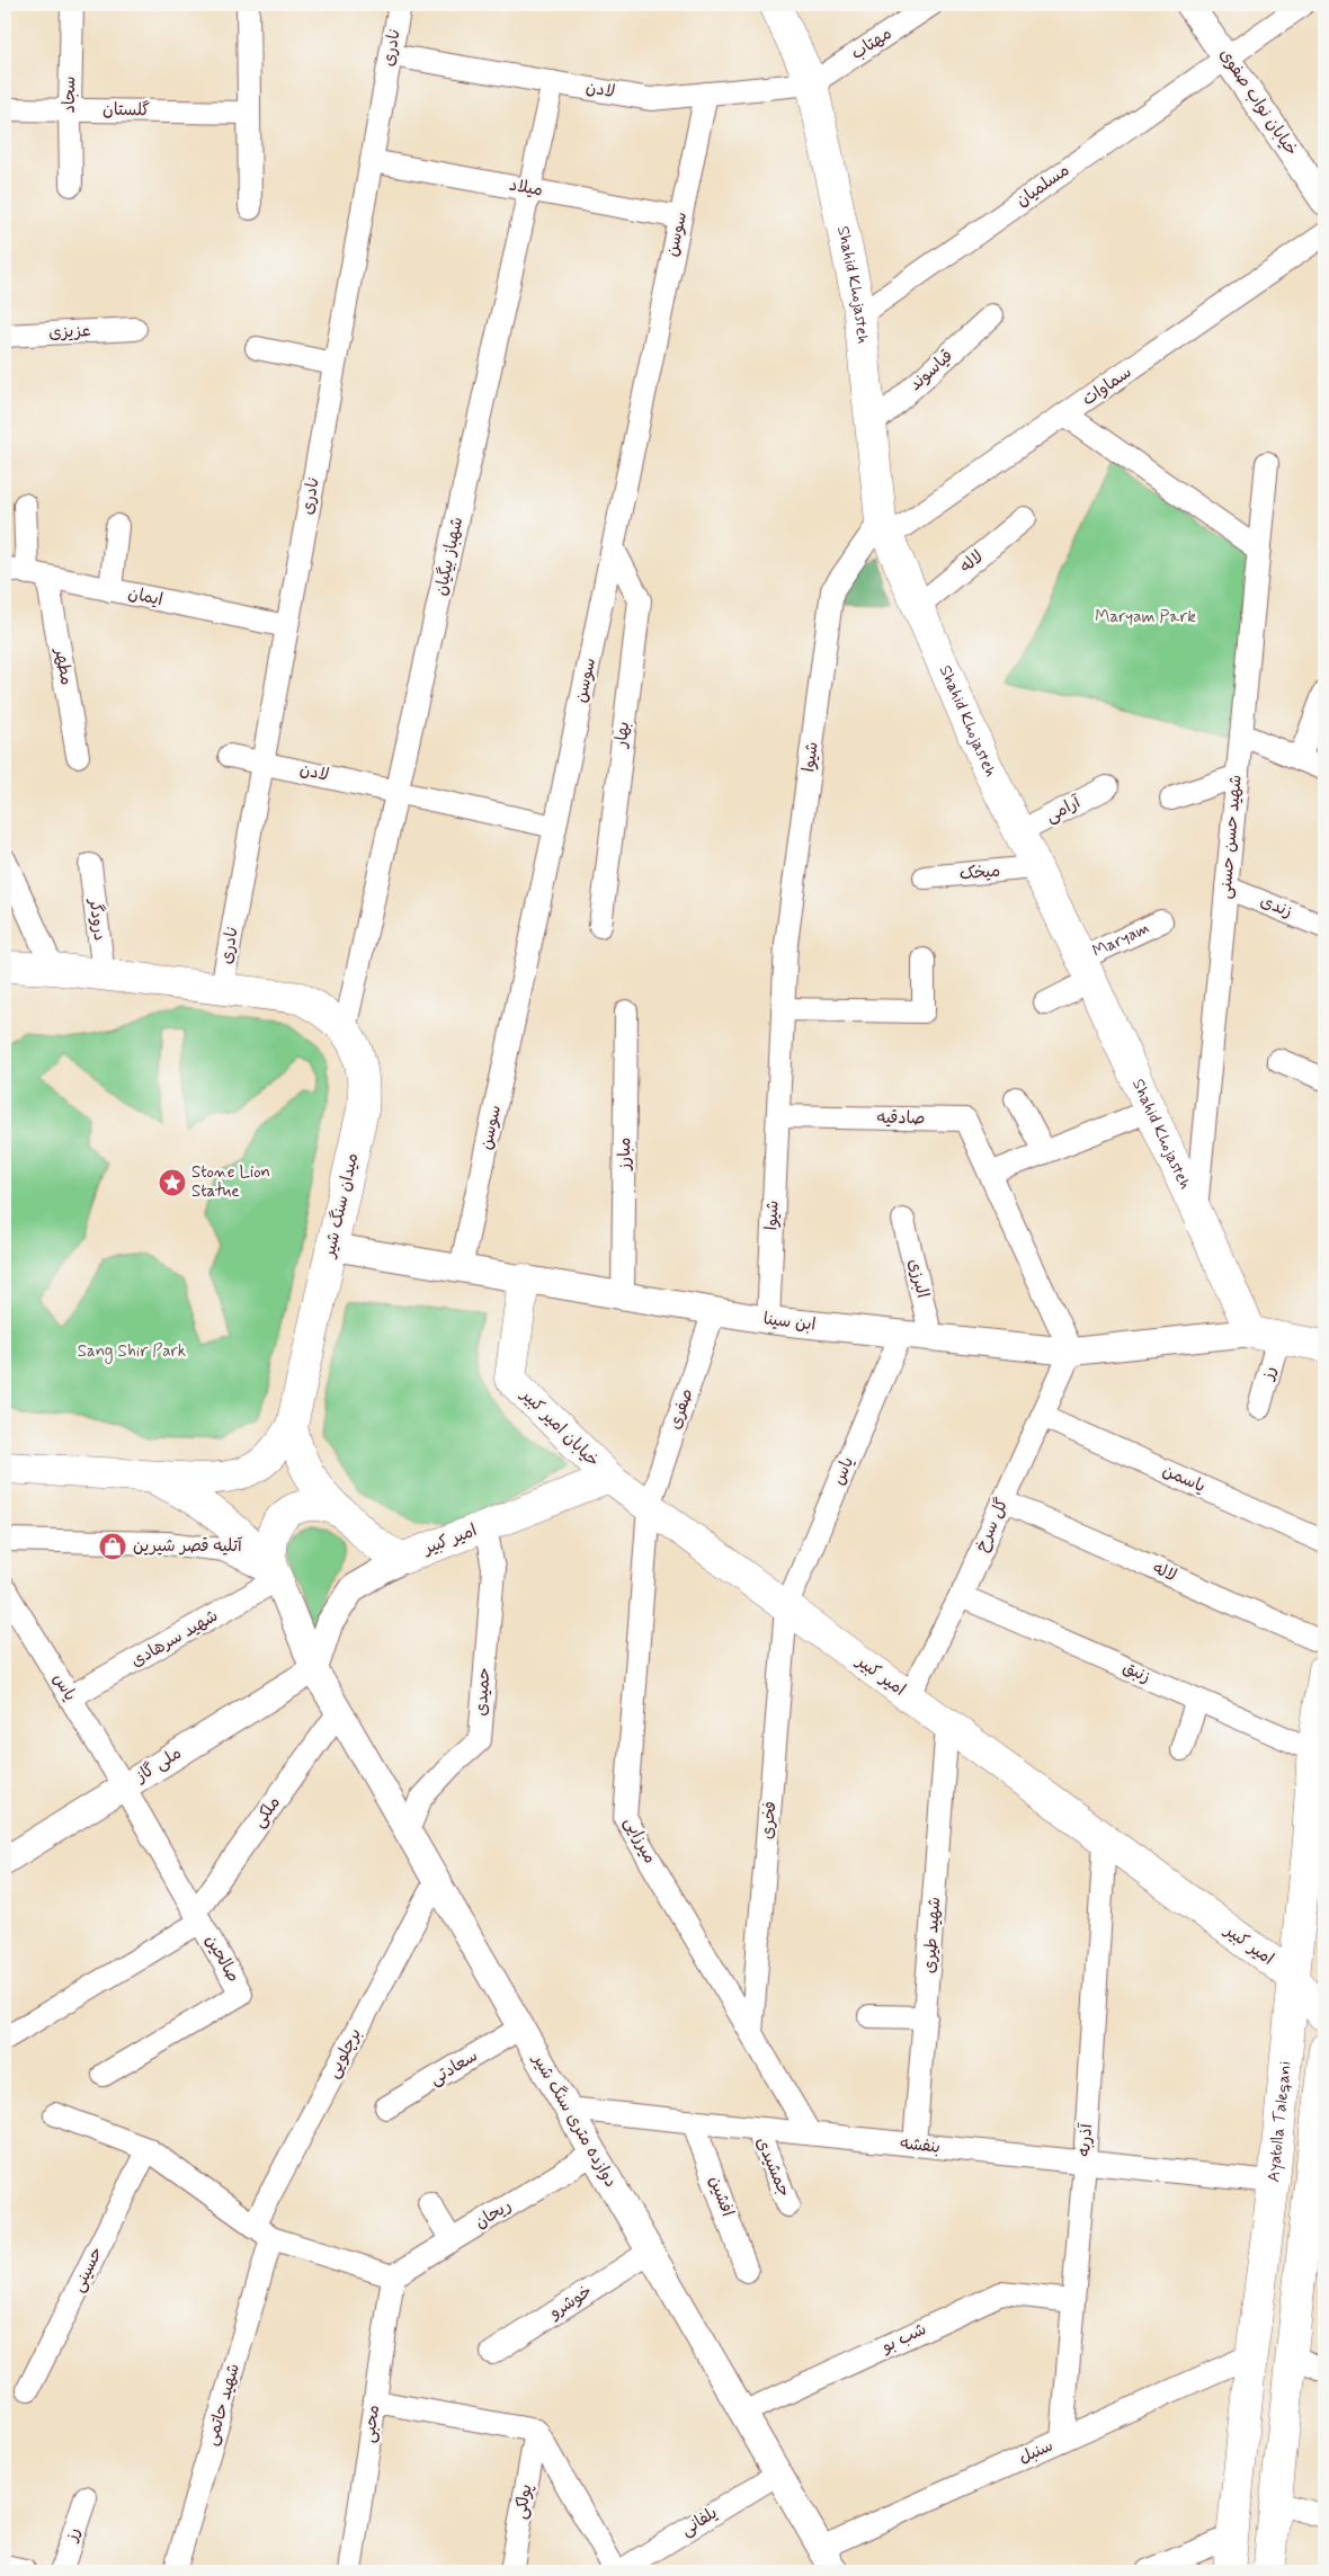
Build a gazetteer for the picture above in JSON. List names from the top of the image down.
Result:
{
  "streets": {
    "main road": [
      "Shahid Khojasteh",
      "میدان سنگ شیر",
      "خیابان امیر کبیر",
      "امیر کبیر",
      "Ayatolla Taleqani"
    ],
    "street": [
      "مهتاب",
      "نادری",
      "لادن",
      "سجاد",
      "خیابان نواب صفوی",
      "گلستان",
      "مسلمیان",
      "میلاد",
      "سوسن",
      "عزیزی",
      "قیاسوند",
      "سماوات",
      "شهباز بیگیان",
      "لاله",
      "ایمان",
      "مطهر",
      "بهار",
      "شیوا",
      "آرامی",
      "شهید حسن حسنی",
      "میخک",
      "زندی",
      "درودگر",
      "Maryam",
      "صادقیه",
      "مبارز",
      "البرزی",
      "ابن سینا",
      "رز",
      "صفری",
      "یاس",
      "یاسمن",
      "گل سرخ",
      "شهید سرهادی",
      "زنبق",
      "حمیدی",
      "ملی گاز",
      "ملکی",
      "فخری",
      "میرزایی",
      "شهید طیری",
      "صالحین",
      "برچلویی",
      "سعادتی",
      "دوازده متری سنگ شیر",
      "آذربه",
      "بنفشه",
      "جمشیدی",
      "افشین",
      "ریحان",
      "حسینی",
      "خوشرو",
      "شب بو",
      "شهید حاتمی",
      "محبی",
      "سنبل",
      "پولکی",
      "یلفانی"
    ]
  },
  "crossings": [
    ["مهتاب", "لادن"],
    ["مهتاب", "Shahid Khojasteh"],
    ["نادری", "لادن"],
    ["نادری", "میلاد"],
    ["نادری", "ایمان"],
    ["نادری", "میدان سنگ شیر"],
    ["لادن", "سوسن"],
    ["لادن", "Shahid Khojasteh"],
    ["لادن", "شهباز بیگیان"],
    ["سجاد", "گلستان"],
    ["خیابان نواب صفوی", "مسلمیان"],
    ["مسلمیان", "Shahid Khojasteh"],
    ["میلاد", "سوسن"],
    ["میلاد", "شهباز بیگیان"],
    ["سوسن", "بهار"],
    ["سوسن", "ابن سینا"],
    ["Shahid Khojasteh", "قیاسوند"],
    ["Shahid Khojasteh", "سماوات"],
    ["Shahid Khojasteh", "لاله"],
    ["Shahid Khojasteh", "شیوا"],
    ["Shahid Khojasteh", "آرامی"],
    ["Shahid Khojasteh", "شهید حسن حسنی"],
    ["Shahid Khojasteh", "میخک"],
    ["Shahid Khojasteh", "Maryam"],
    ["Shahid Khojasteh", "ابن سینا"],
    ["Shahid Khojasteh", "رز"],
    ["سماوات", "شیوا"],
    ["شهباز بیگیان", "میدان سنگ شیر"],
    ["لاله", "گل سرخ"],
    ["ایمان", "مطهر"],
    ["شیوا", "صادقیه"],
    ["شیوا", "ابن سینا"],
    ["شهید حسن حسنی", "زندی"],
    ["درودگر", "میدان سنگ شیر"],
    ["صادقیه", "ابن سینا"],
    ["صادقیه", "گل سرخ"],
    ["مبارز", "ابن سینا"],
    ["میدان سنگ شیر", "ابن سینا"],
    ["البرزی", "ابن سینا"],
    ["ابن سینا", "رز"],
    ["ابن سینا", "صفری"],
    ["ابن سینا", "خیابان امیر کبیر"],
    ["ابن سینا", "یاس"],
    ["ابن سینا", "گل سرخ"],
    ["صفری", "امیر کبیر"],
    ["صفری", "میرزایی"],
    ["خیابان امیر کبیر", "امیر کبیر"],
    ["یاس", "امیر کبیر"],
    ["یاس", "شهید سرهادی"],
    ["یاس", "ملی گاز"],
    ["یاس", "فخری"],
    ["یاس", "صالحین"],
    ["یاسمن", "گل سرخ"],
    ["گل سرخ", "امیر کبیر"],
    ["گل سرخ", "زنبق"],
    ["امیر کبیر", "حمیدی"],
    ["امیر کبیر", "فخری"],
    ["امیر کبیر", "میرزایی"],
    ["امیر کبیر", "شهید طیری"],
    ["امیر کبیر", "Ayatolla Taleqani"],
    ["امیر کبیر", "آذربه"],
    ["شهید سرهادی", "دوازده متری سنگ شیر"],
    ["زنبق", "Ayatolla Taleqani"],
    ["حمیدی", "دوازده متری سنگ شیر"],
    ["ملی گاز", "صالحین"],
    ["ملی گاز", "دوازده متری سنگ شیر"],
    ["ملکی", "صالحین"],
    ["ملکی", "دوازده متری سنگ شیر"],
    ["فخری", "میرزایی"],
    ["میرزایی", "بنفشه"],
    ["شهید طیری", "بنفشه"],
    ["برچلویی", "دوازده متری سنگ شیر"],
    ["برچلویی", "شهید حاتمی"],
    ["سعادتی", "دوازده متری سنگ شیر"],
    ["دوازده متری سنگ شیر", "بنفشه"],
    ["دوازده متری سنگ شیر", "ریحان"],
    ["دوازده متری سنگ شیر", "خوشرو"],
    ["دوازده متری سنگ شیر", "شب بو"],
    ["دوازده متری سنگ شیر", "سنبل"],
    ["دوازده متری سنگ شیر", "یلفانی"],
    ["Ayatolla Taleqani", "بنفشه"],
    ["Ayatolla Taleqani", "سنبل"],
    ["آذربه", "بنفشه"],
    ["آذربه", "شب بو"],
    ["آذربه", "سنبل"],
    ["بنفشه", "جمشیدی"],
    ["بنفشه", "افشین"],
    ["ریحان", "محبی"]
  ],
  "parks": ["Maryam Park", "Sang Shir Park"],
  "places": {
    "place": ["Stone Lion Statue"],
    "shop": ["آتلیه قصر شیرین"]
  }
}
